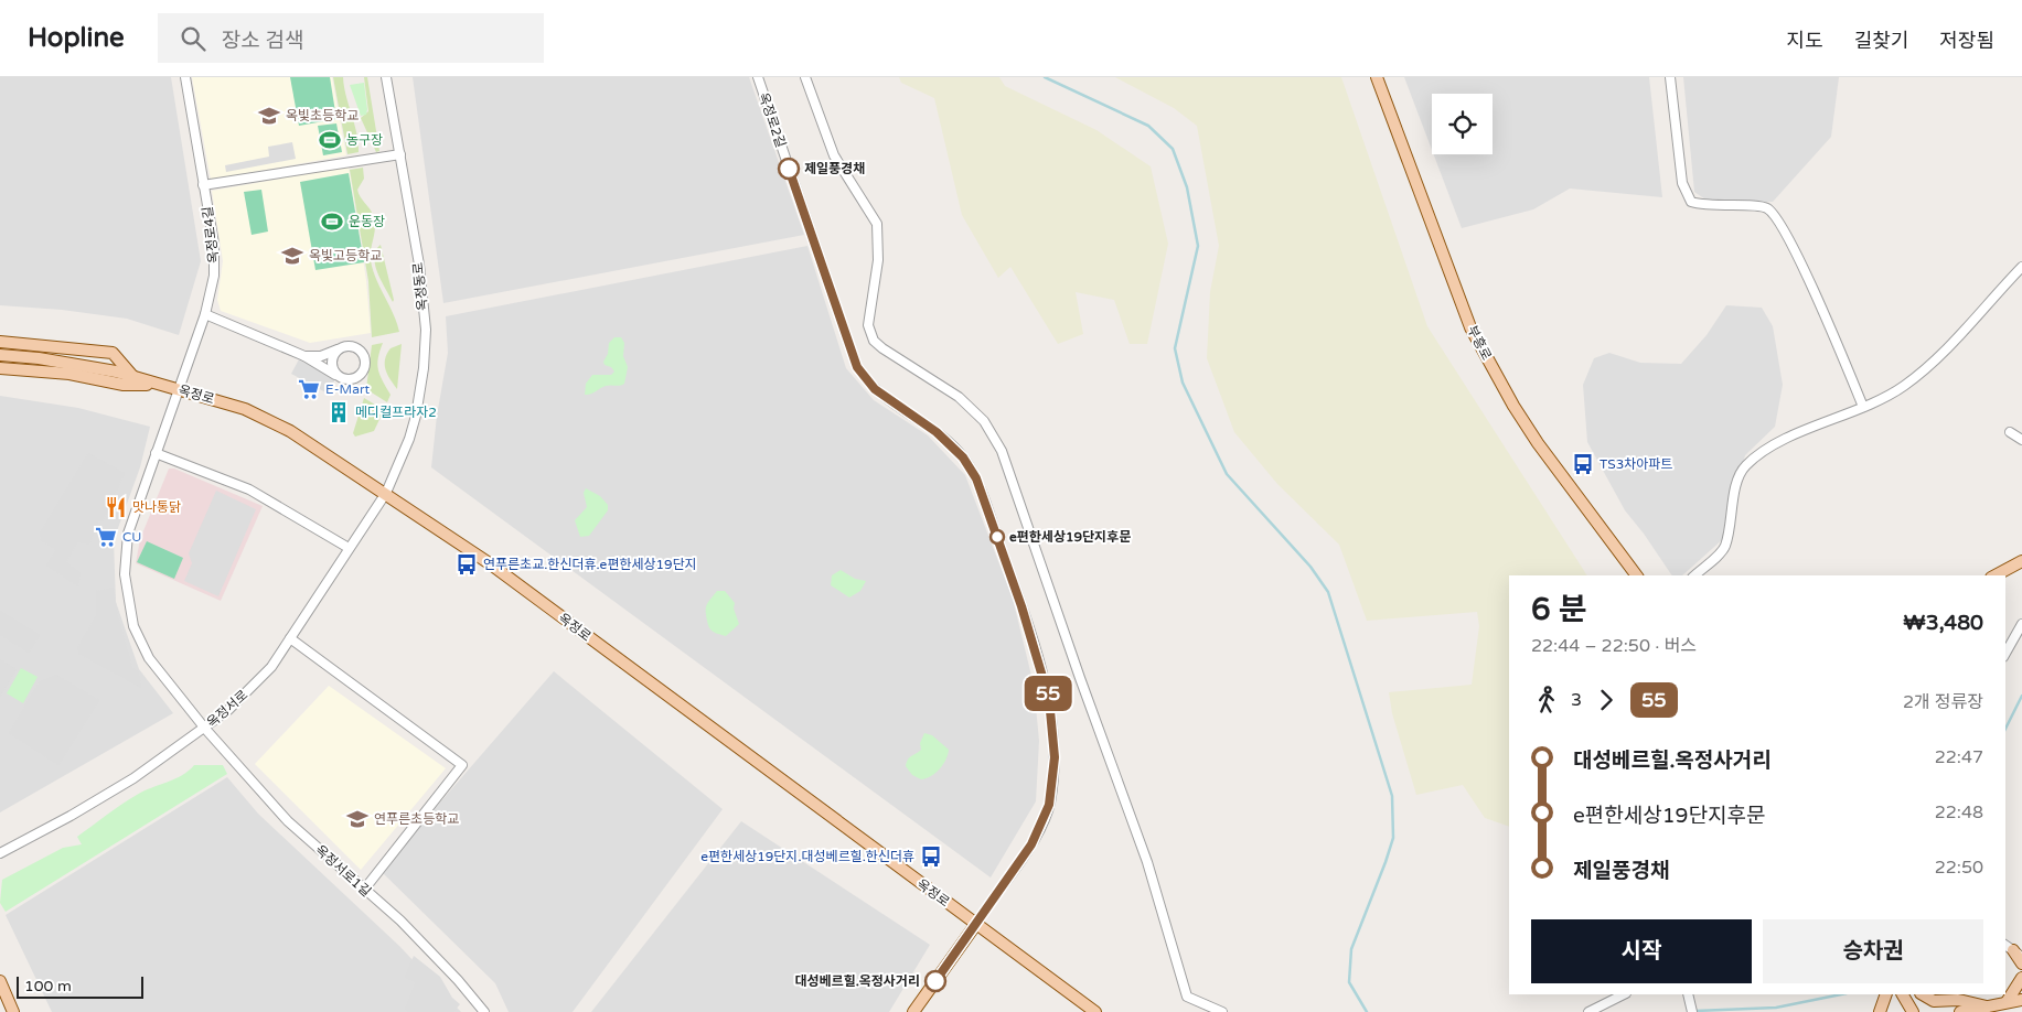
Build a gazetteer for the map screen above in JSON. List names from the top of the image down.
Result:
{
  "streets": {
    "main road": ["부흥로", "옥정로"],
    "street": [
      "옥정로2길",
      "옥정로4길",
      "옥정동로",
      "옥정서로",
      "옥정서로1길"
    ]
  },
  "crossings": [
    ["옥정로2길", "옥정로"],
    ["옥정로4길", "옥정로"],
    ["옥정로4길", "옥정서로1길"],
    ["옥정동로", "옥정로"],
    ["옥정동로", "옥정서로"],
    ["옥정로", "옥정서로"],
    ["옥정서로", "옥정서로1길"]
  ],
  "places": {
    "school or university": ["옥빛초등학교", "옥빛고등학교", "연푸른초등학교"],
    "sports": ["농구장", "운동장"],
    "other": ["제일풍경채", "e편한세상19단지후문", "대성베르힐.옥정사거리"],
    "supermarket": ["E-Mart", "CU"],
    "building": ["메디컬프라자2"],
    "bus stop": ["TS3차아파트", "연푸른초교.한신더휴.e편한세상19단지", "e편한세상19단지.대성베르힐.한신더휴"],
    "restaurant": ["맛나통닭"]
  },
  "lines": ["bus line 55"],
  "scale_bar": "100 m",
  "page": {
    "header": "Hopline",
    "search": "장소 검색",
    "nav": ["지도", "길찾기", "저장됨"],
    "on_map": "55",
    "heading": ["6 분", "22:44 – 22:50 · 버스", "₩3,480"],
    "legs": ["3", "55", "2개 정류장"],
    "list": [
      {
        "name": "대성베르힐.옥정사거리",
        "value": "22:47"
      },
      {
        "name": "e편한세상19단지후문",
        "value": "22:48"
      },
      {
        "name": "제일풍경채",
        "value": "22:50"
      }
    ],
    "buttons": ["시작", "승차권"],
    "scale": "100 m"
  }
}
